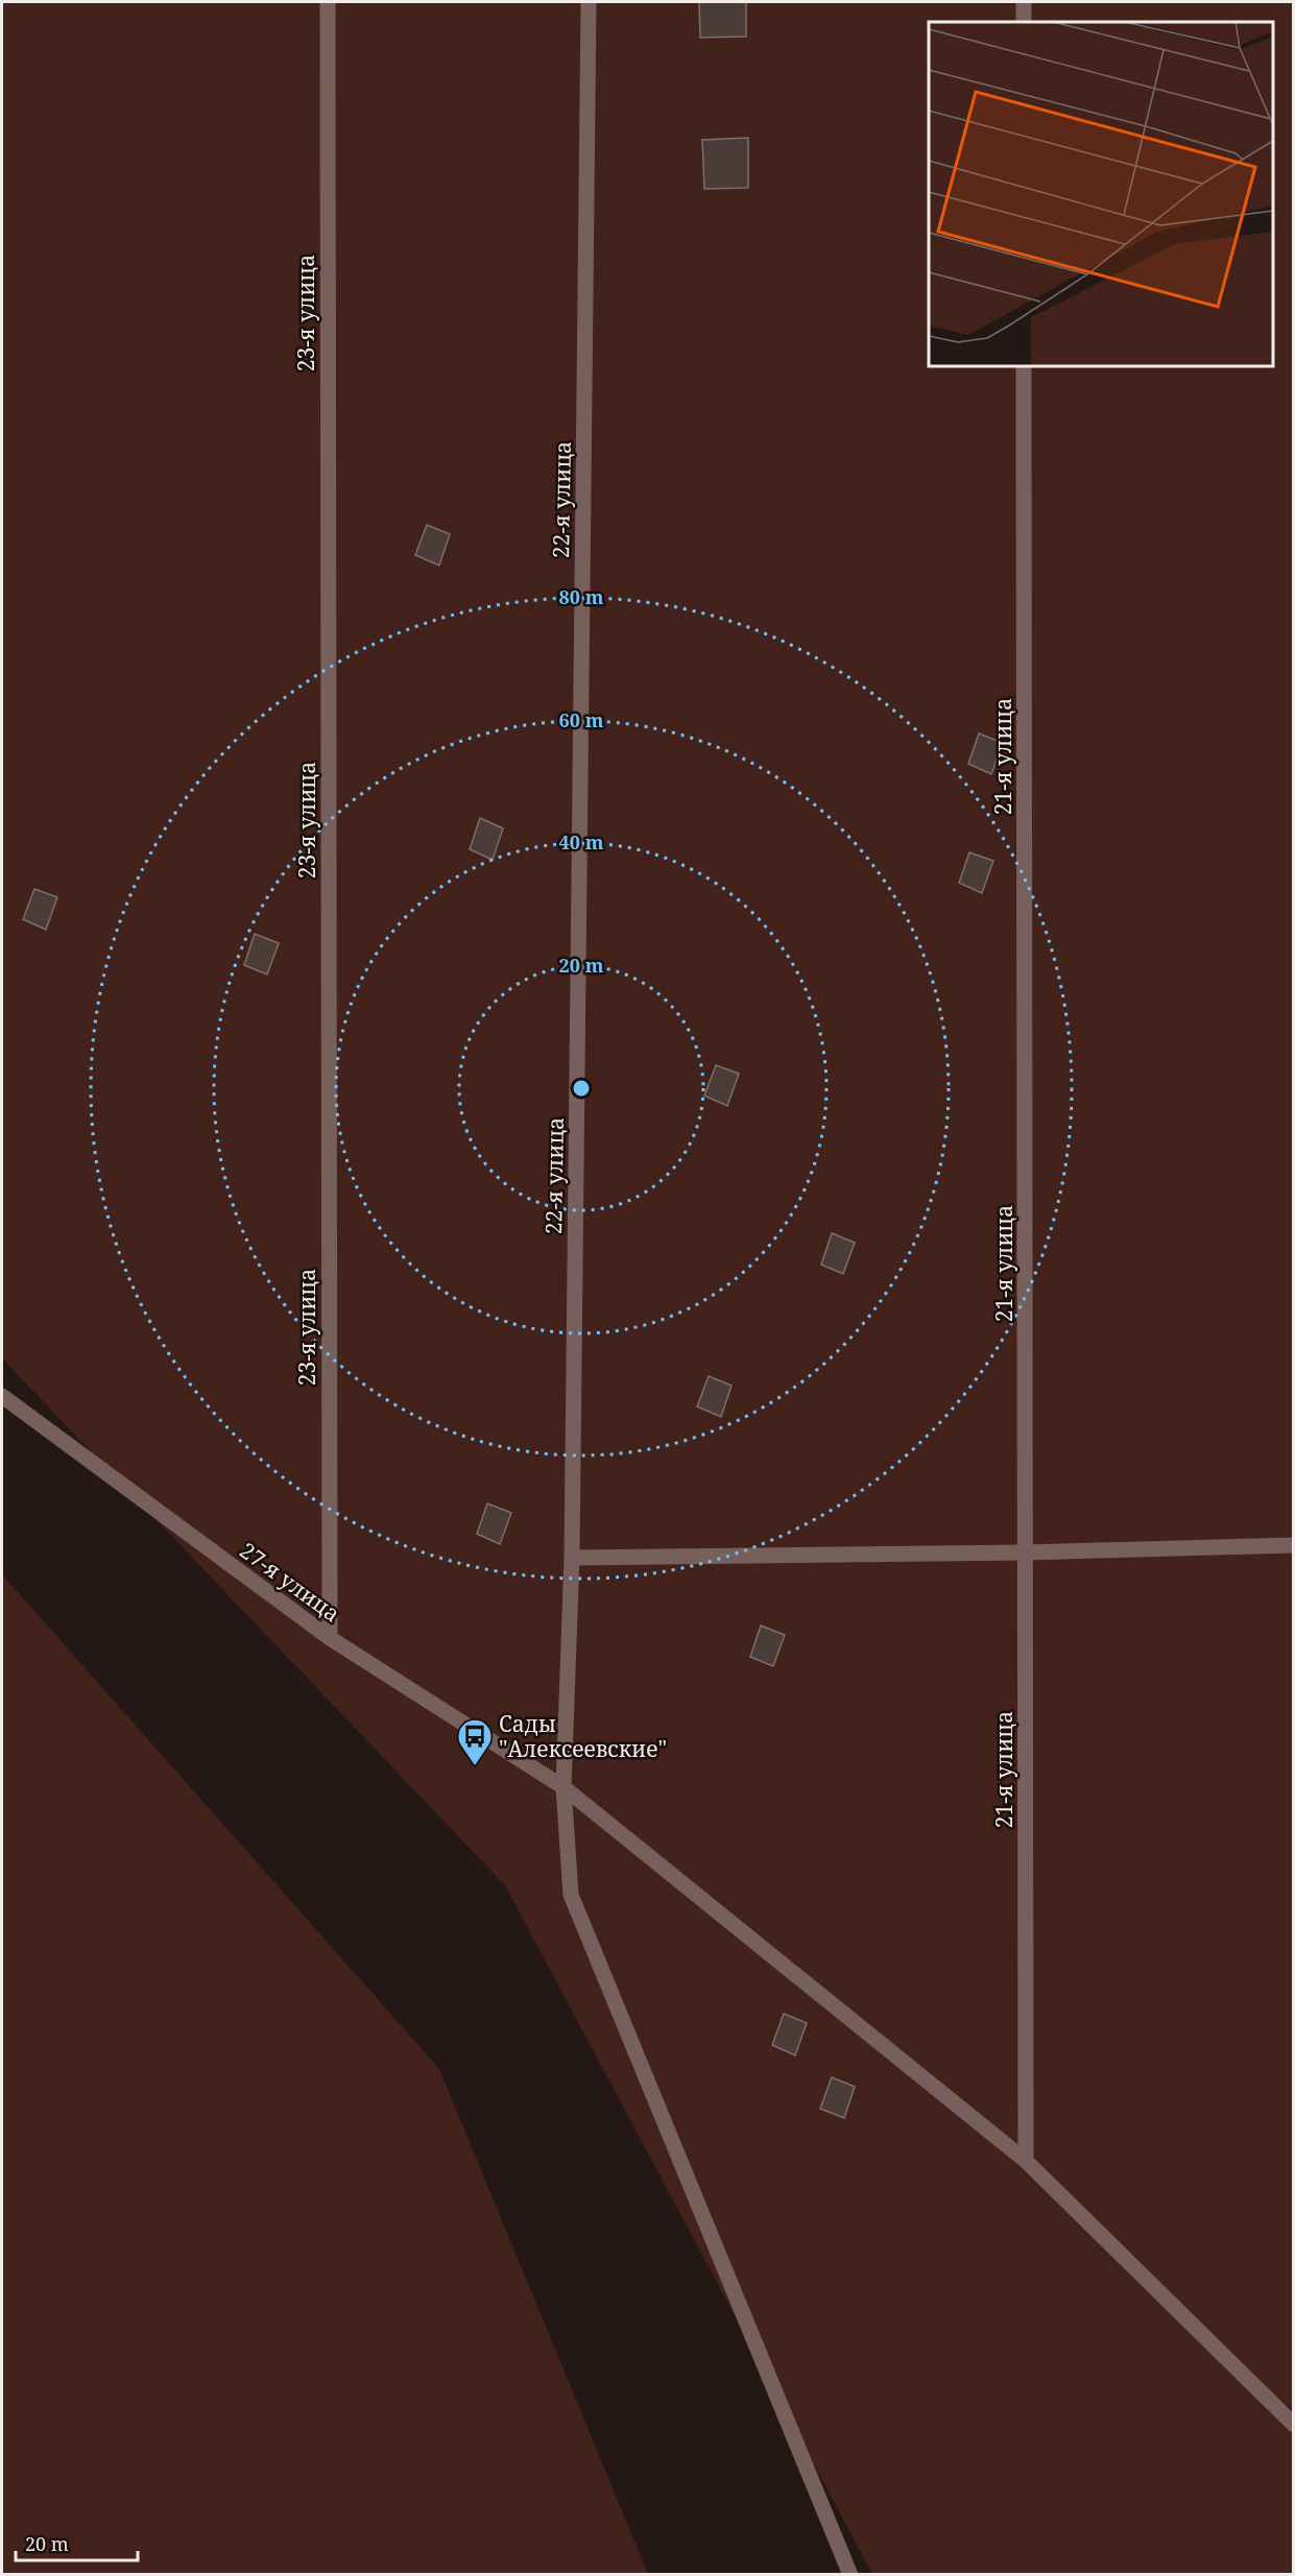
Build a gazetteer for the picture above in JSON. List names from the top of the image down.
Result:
{
  "streets": {
    "street": [
      "23-я улица",
      "22-я улица",
      "21-я улица",
      "27-я улица"
    ]
  },
  "crossings": [
    ["23-я улица", "27-я улица"],
    ["22-я улица", "27-я улица"],
    ["21-я улица", "27-я улица"]
  ],
  "places": {
    "bus stop": ["Сады \"Алексеевские\""]
  },
  "scale_bar": "20 m",
  "rings": [
    "80 m",
    "60 m",
    "40 m",
    "20 m"
  ]
}
